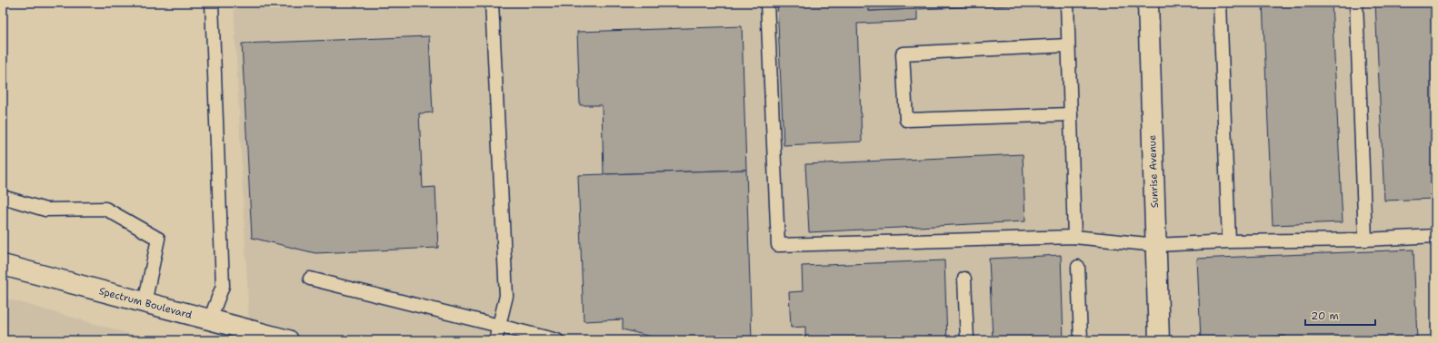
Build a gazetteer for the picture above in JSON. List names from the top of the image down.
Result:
{
  "streets": {
    "street": ["Sunrise Avenue", "Spectrum Boulevard"]
  },
  "scale_bar": "20 m"
}
